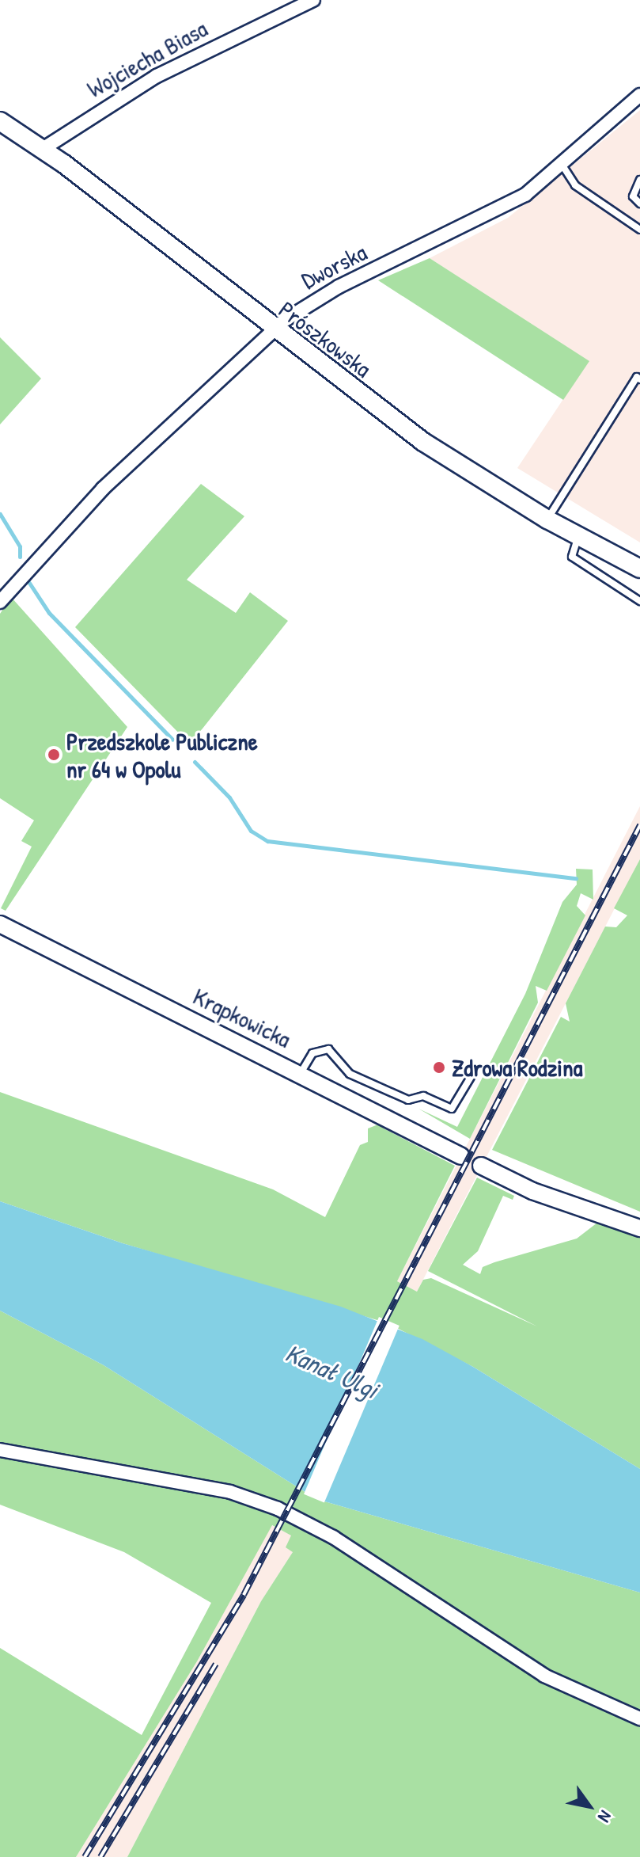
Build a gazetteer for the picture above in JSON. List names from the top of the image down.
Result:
{
  "streets": {
    "main road": ["Prószkowska"],
    "street": ["Wojciecha Biasa", "Dworska", "Krapkowicka"]
  },
  "crossings": [
    ["Wojciecha Biasa", "Prószkowska"],
    ["Dworska", "Prószkowska"]
  ],
  "water": ["Kanał Ulgi"],
  "places": ["Przedszkole Publiczne nr 64 w Opolu", "Zdrowa Rodzina"],
  "north": "bottom right"
}
